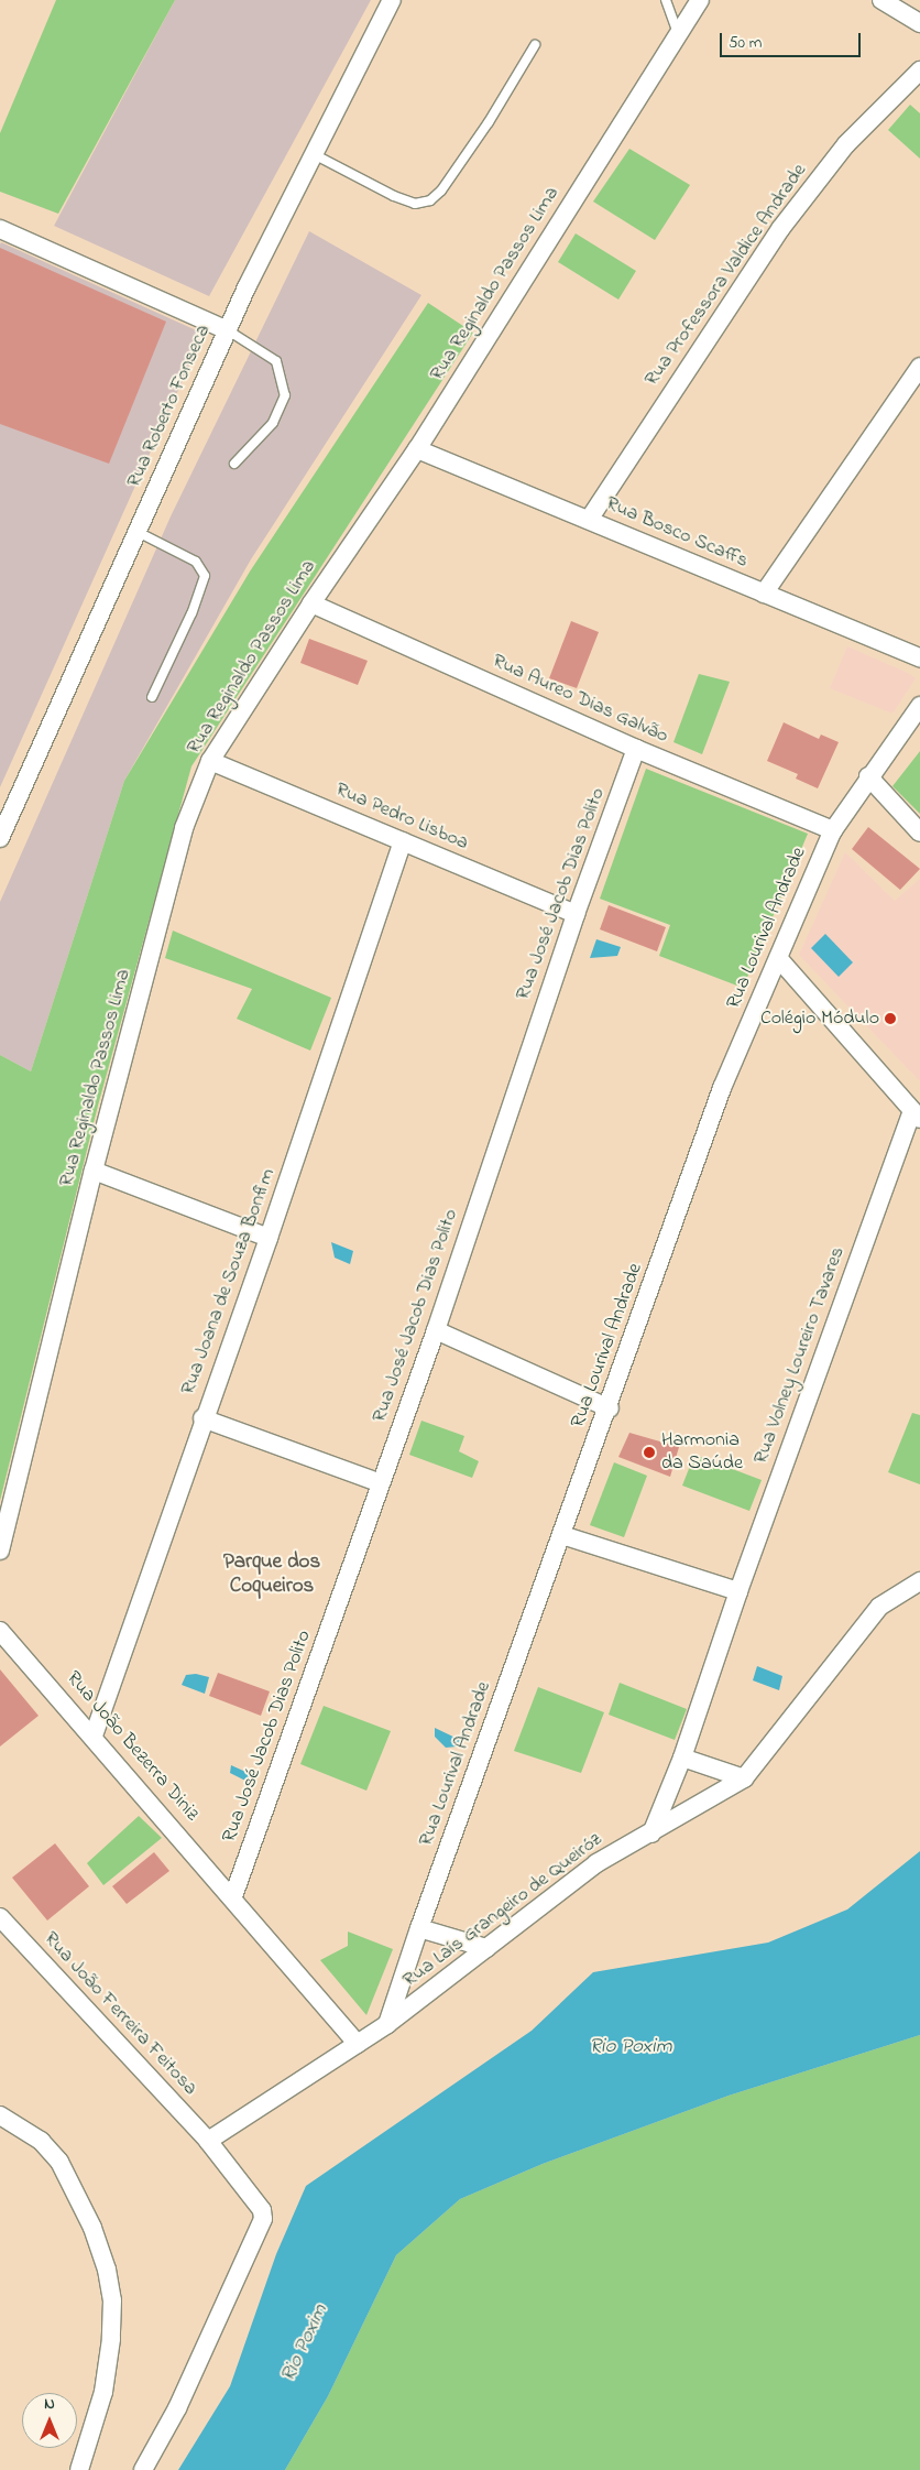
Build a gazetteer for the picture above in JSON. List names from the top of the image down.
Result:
{
  "streets": {
    "street": [
      "Rua Professora Valdice Andrade",
      "Rua Reginaldo Passos Lima",
      "Rua Roberto Fonseca",
      "Rua Bosco Scaffs",
      "Rua Aureo Dias Galvão",
      "Rua Pedro Lisboa",
      "Rua José Jacob Dias Polito",
      "Rua Lourival Andrade",
      "Rua Joana de Souza Bonfim",
      "Rua Volney Loureiro Tavares",
      "Rua João Bezerra Diniz",
      "Rua Laís Grangeiro de Queiróz",
      "Rua João Ferreira Feitosa"
    ]
  },
  "crossings": [
    ["Rua Professora Valdice Andrade", "Rua Bosco Scaffs"],
    ["Rua Reginaldo Passos Lima", "Rua Bosco Scaffs"],
    ["Rua Reginaldo Passos Lima", "Rua Aureo Dias Galvão"],
    ["Rua Reginaldo Passos Lima", "Rua Pedro Lisboa"],
    ["Rua Aureo Dias Galvão", "Rua José Jacob Dias Polito"],
    ["Rua Aureo Dias Galvão", "Rua Lourival Andrade"],
    ["Rua Pedro Lisboa", "Rua José Jacob Dias Polito"],
    ["Rua Pedro Lisboa", "Rua Joana de Souza Bonfim"],
    ["Rua José Jacob Dias Polito", "Rua João Bezerra Diniz"],
    ["Rua Lourival Andrade", "Rua Laís Grangeiro de Queiróz"],
    ["Rua Joana de Souza Bonfim", "Rua João Bezerra Diniz"],
    ["Rua Volney Loureiro Tavares", "Rua Laís Grangeiro de Queiróz"],
    ["Rua João Bezerra Diniz", "Rua Laís Grangeiro de Queiróz"],
    ["Rua Laís Grangeiro de Queiróz", "Rua João Ferreira Feitosa"]
  ],
  "districts": ["Parque dos Coqueiros"],
  "water": ["Rio Poxim"],
  "places": ["Colégio Módulo", "Harmonia da Saúde"],
  "scale_bar": "50 m",
  "north": "top"
}
